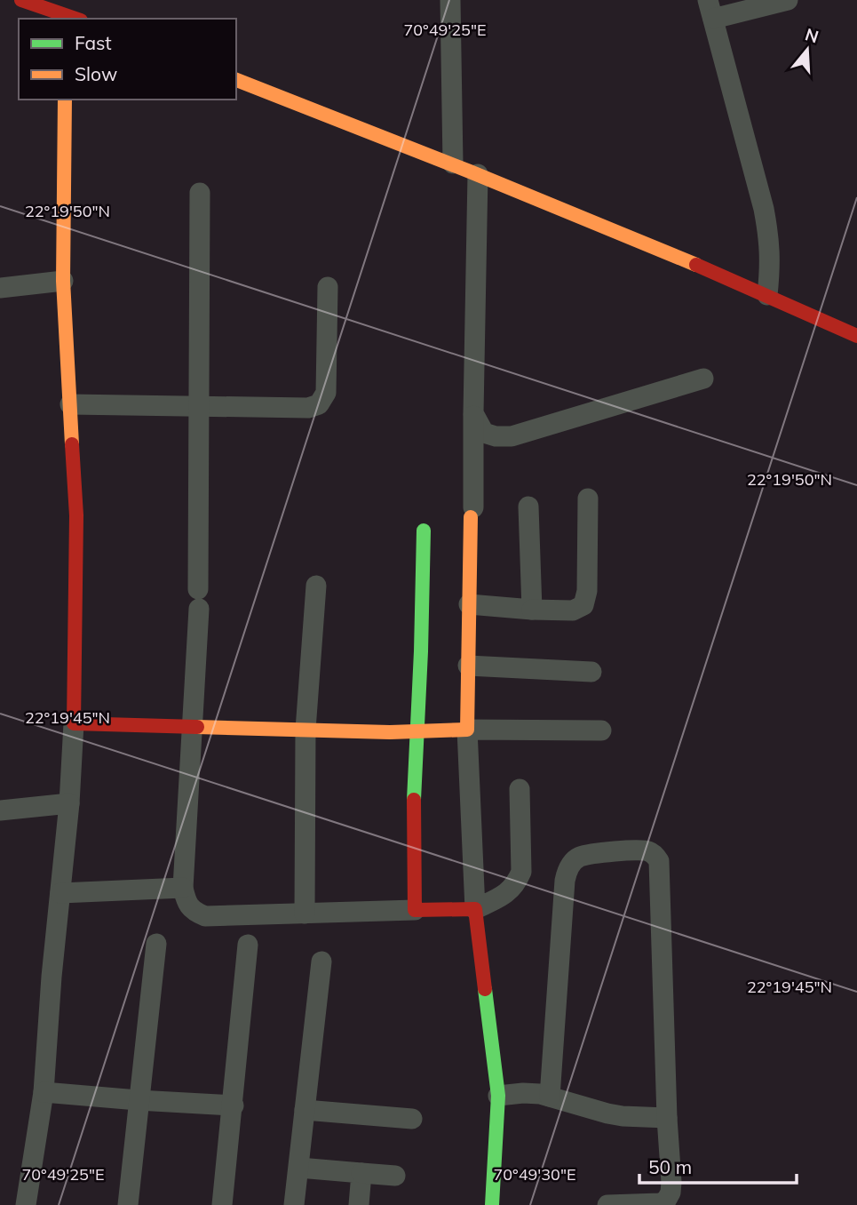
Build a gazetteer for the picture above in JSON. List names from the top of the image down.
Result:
{
  "legend": ["Fast", "Slow"],
  "scale_bar": "50 m",
  "north": "top",
  "coordinates": [
    "70°49'25\"E",
    "22°19'50\"N",
    "22°19'45\"N",
    "70°49'30\"E"
  ]
}
